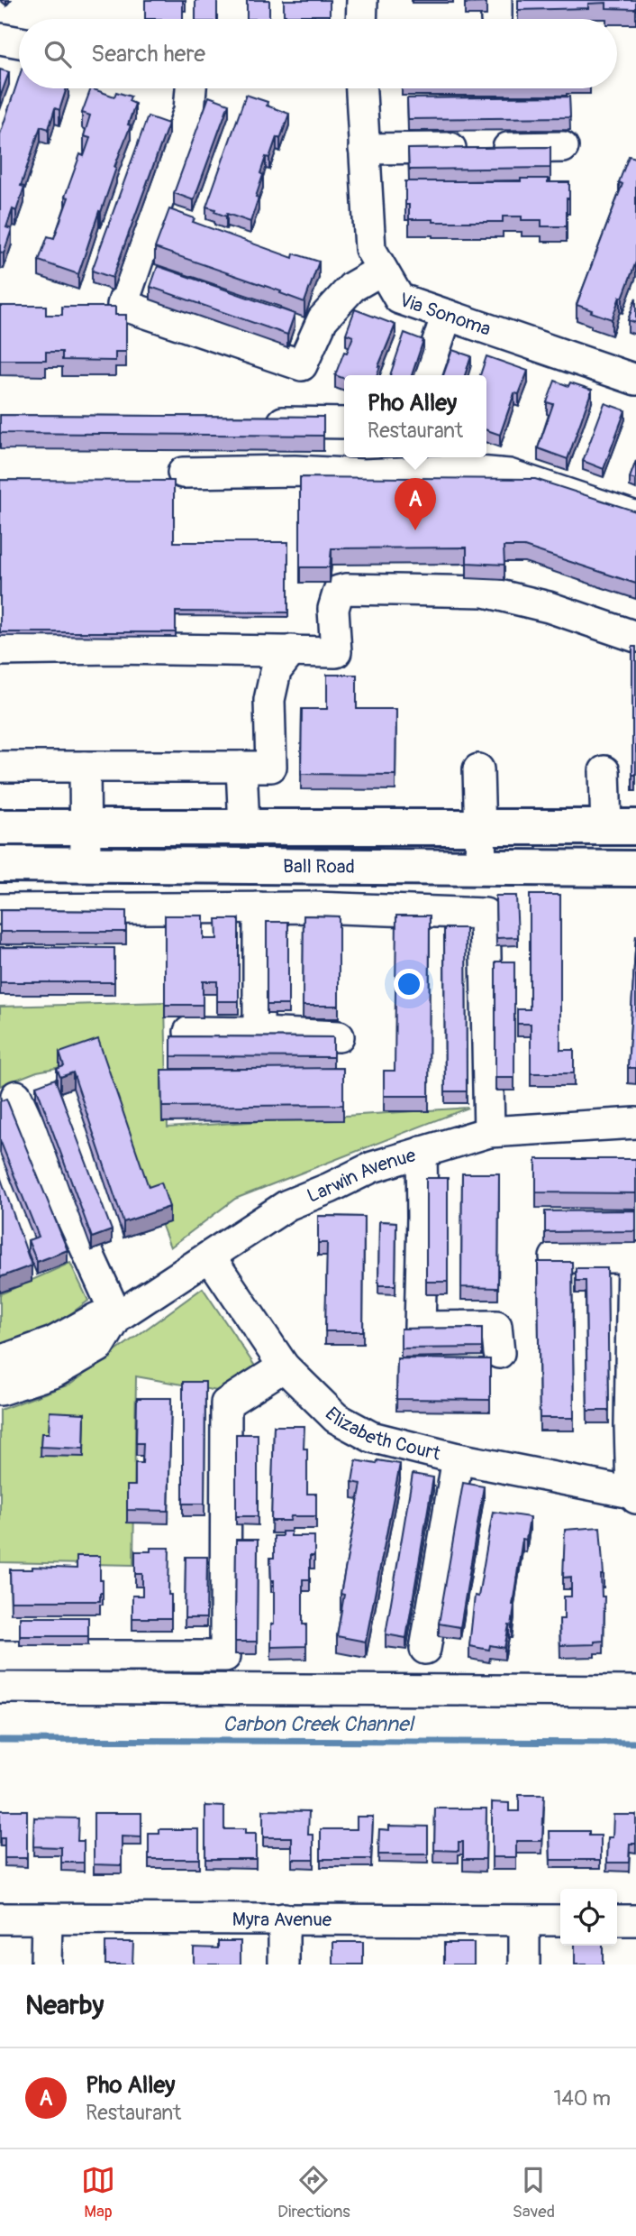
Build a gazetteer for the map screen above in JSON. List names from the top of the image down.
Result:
{
  "streets": {
    "main road": ["Ball Road"],
    "street": [
      "Via Sonoma",
      "Larwin Avenue",
      "Elizabeth Court",
      "Myra Avenue"
    ]
  },
  "crossings": [
    ["Larwin Avenue", "Elizabeth Court"]
  ],
  "water": ["Carbon Creek Channel"],
  "page": {
    "search": "Search here",
    "popup": ["Pho Alley", "Restaurant"],
    "pins": "A",
    "heading": "Nearby",
    "list": [
      {
        "mark": "A",
        "name": "Pho Alley",
        "note": "Restaurant",
        "value": "140 m"
      }
    ],
    "nav": ["Map", "Directions", "Saved"]
  }
}
